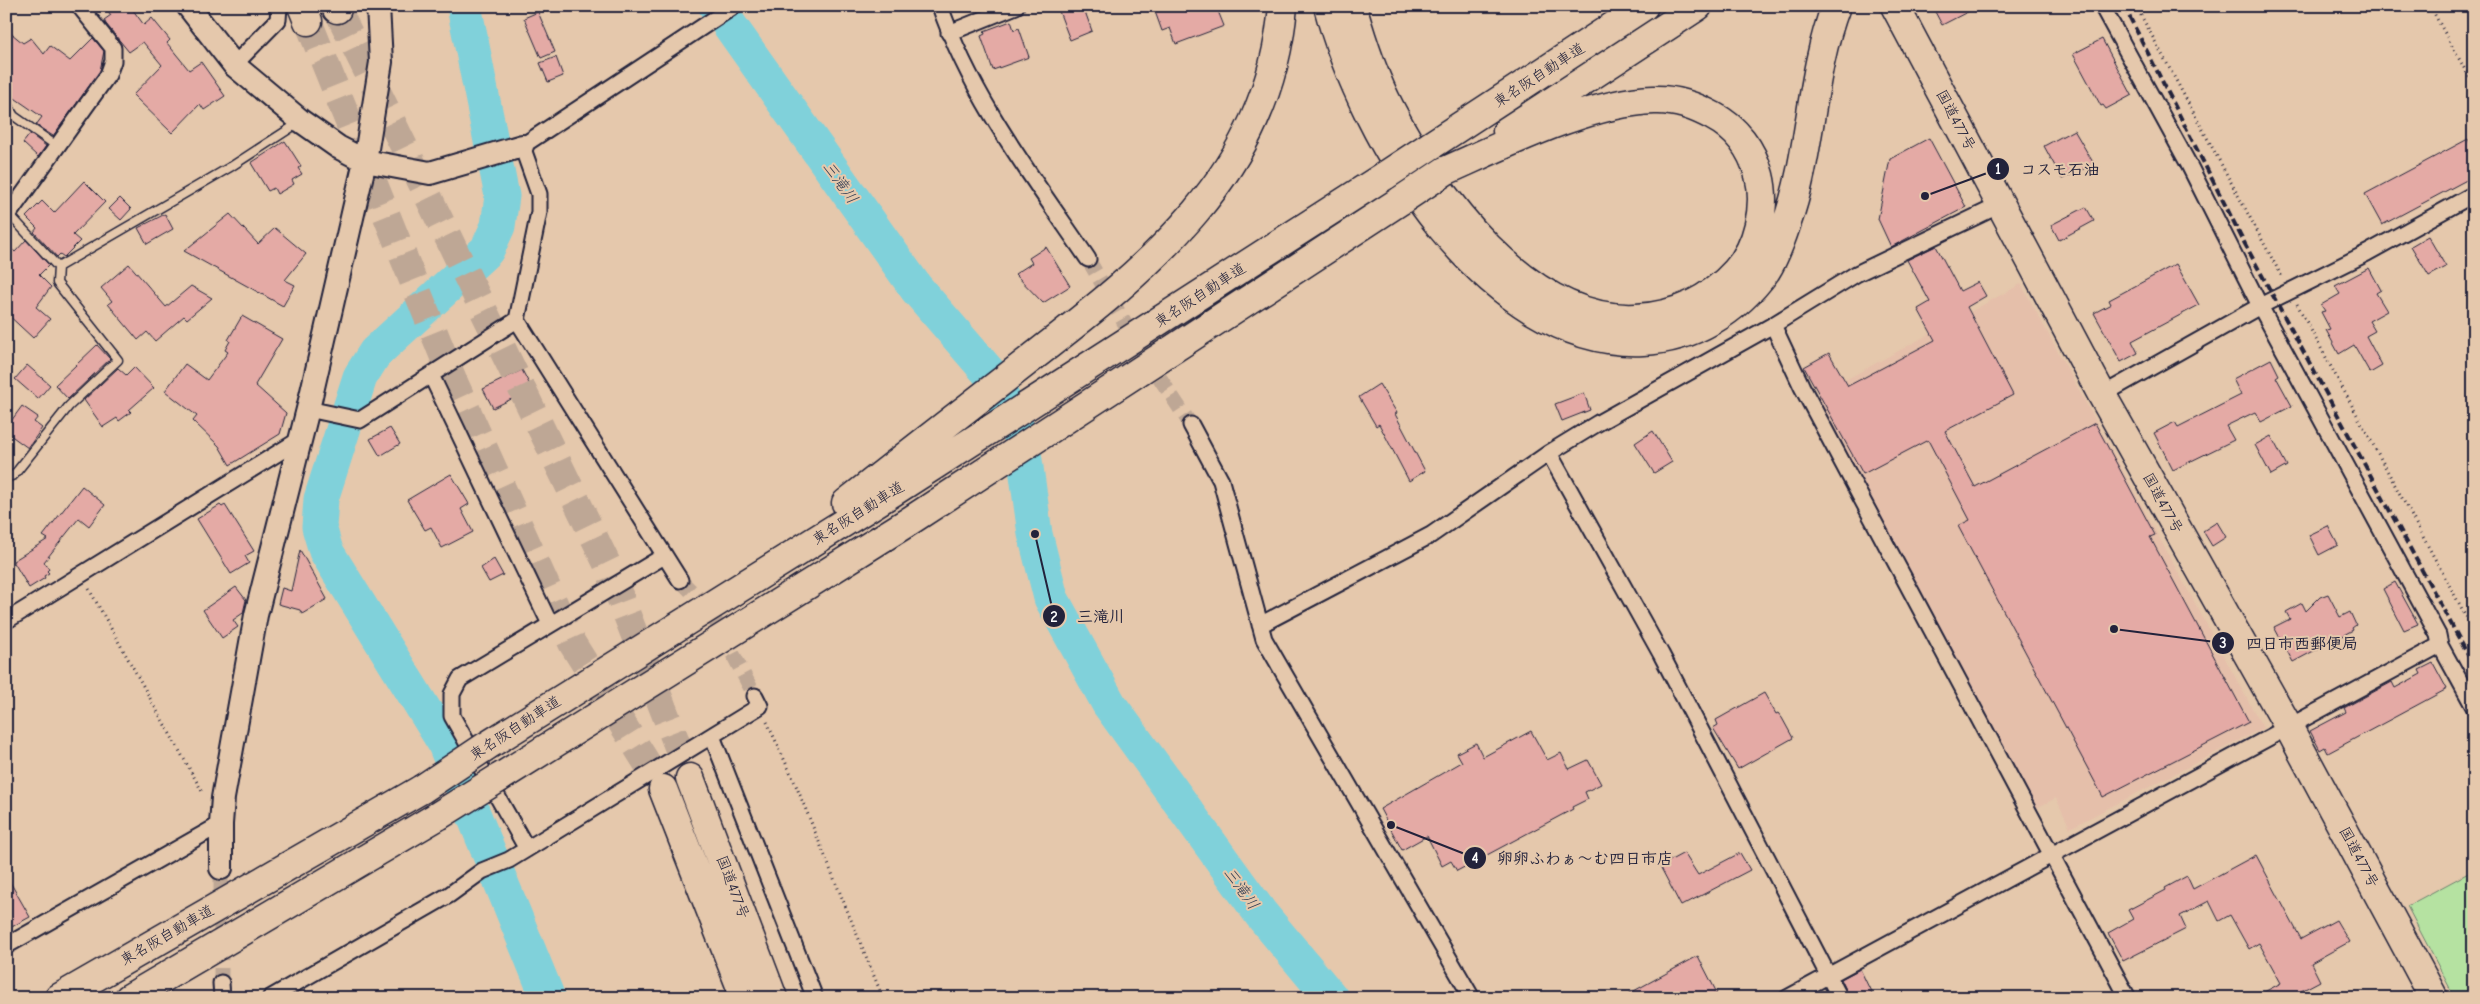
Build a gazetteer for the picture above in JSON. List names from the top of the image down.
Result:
{
  "streets": {
    "highway": ["東名阪自動車道", "国道477号"]
  },
  "water": ["三滝川"],
  "places": [
    "コスモ石油",
    "三滝川",
    "四日市西郵便局",
    "卵卵ふわぁ～む四日市店"
  ]
}
